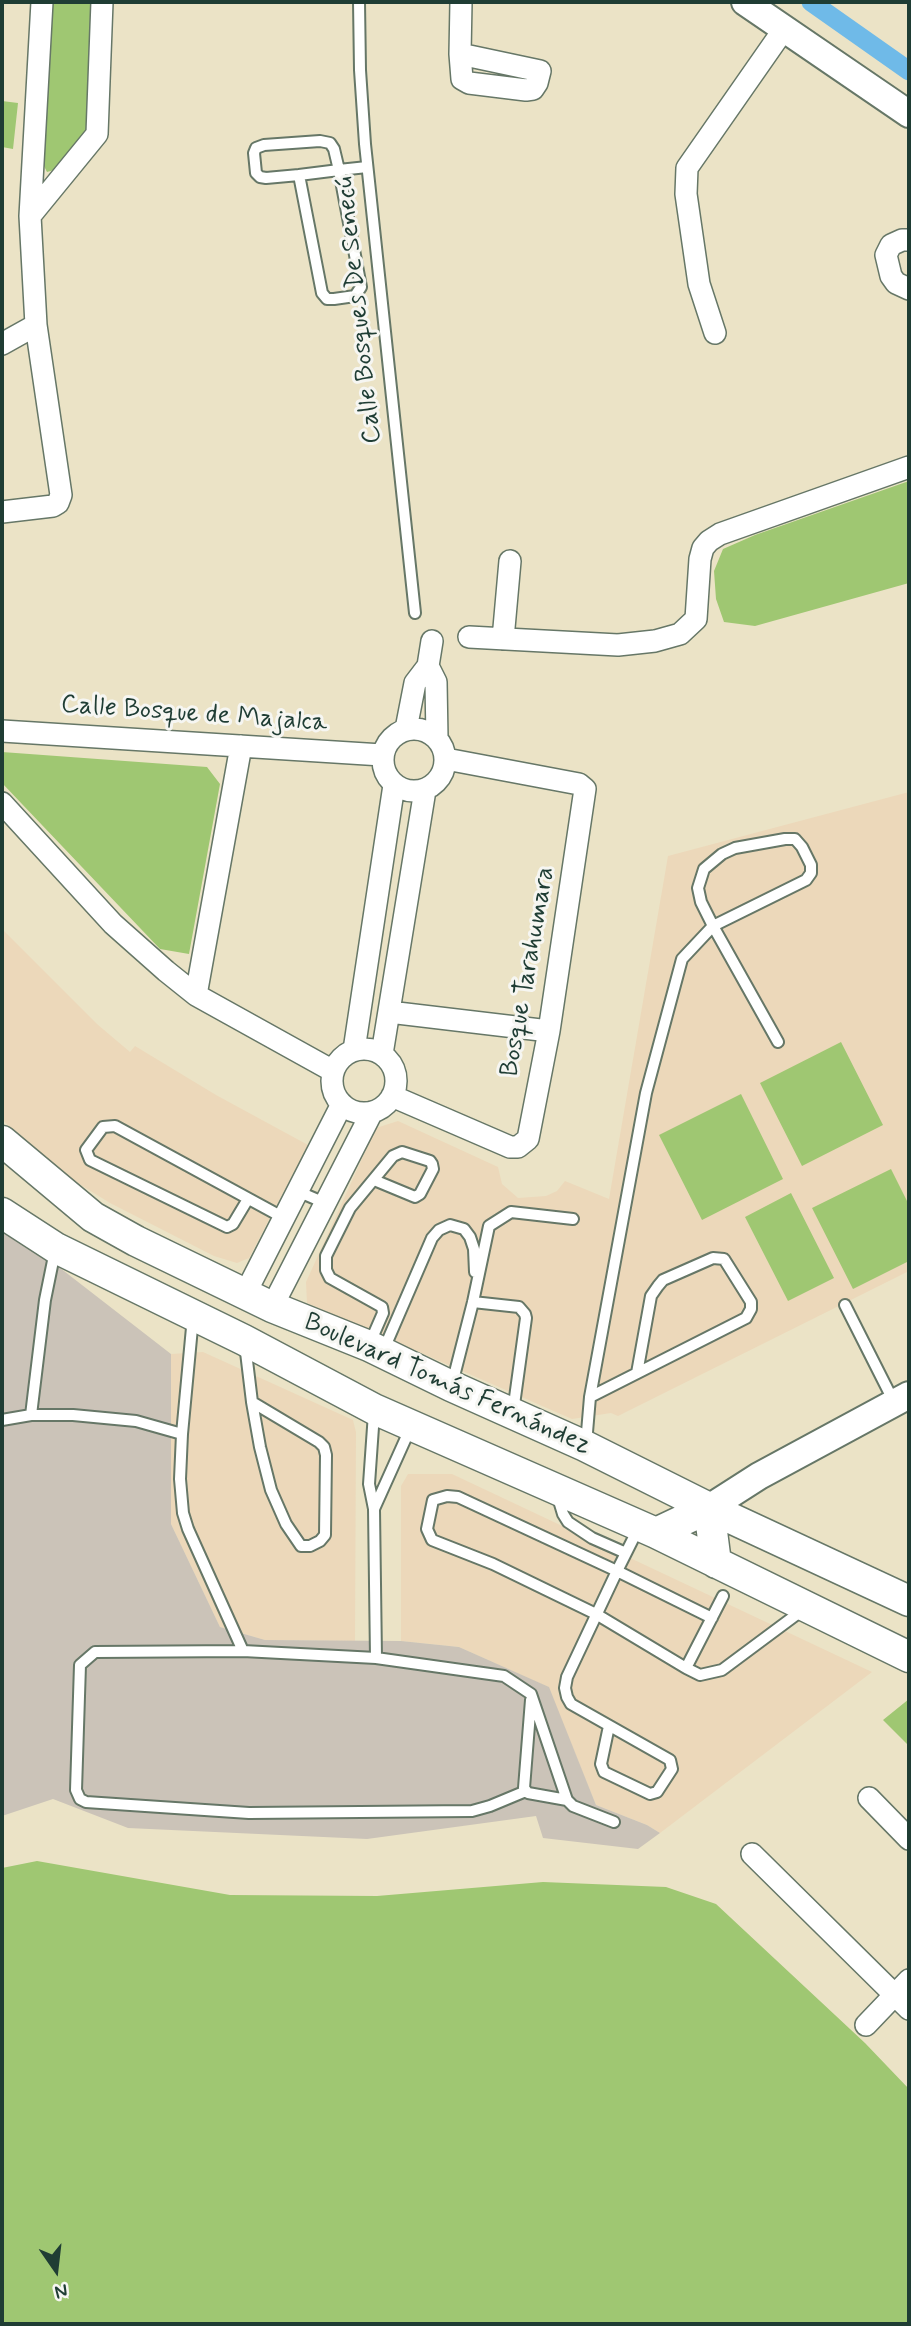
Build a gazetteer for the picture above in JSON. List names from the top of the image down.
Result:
{
  "streets": {
    "main road": ["Boulevard Tomás Fernández"],
    "street": ["Calle Bosque de Majalca", "Bosque Tarahumara"],
    "lane": ["Calle Bosques De Senecú"]
  },
  "crossings": [
    ["Calle Bosque de Majalca", "Bosque Tarahumara"]
  ],
  "north": "bottom"
}
